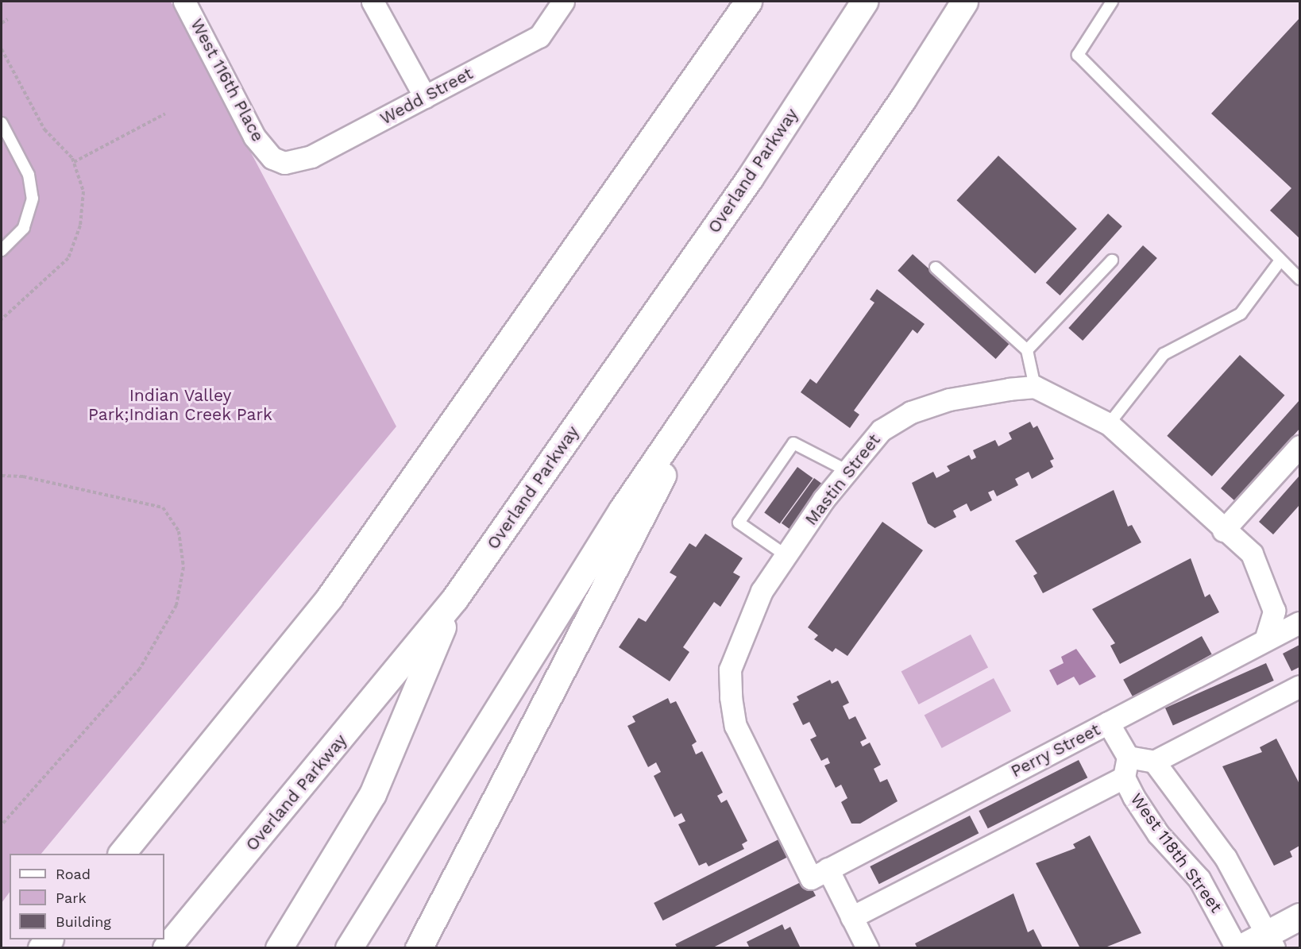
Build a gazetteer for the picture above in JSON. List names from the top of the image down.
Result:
{
  "streets": {
    "main road": ["Overland Parkway"],
    "street": [
      "West 116th Place",
      "Wedd Street",
      "Mastin Street",
      "Perry Street",
      "West 118th Street"
    ]
  },
  "crossings": [
    ["West 116th Place", "Wedd Street"],
    ["Mastin Street", "Perry Street"]
  ],
  "parks": ["Indian Valley Park;Indian Creek Park"],
  "legend": ["Road", "Park", "Building"]
}
